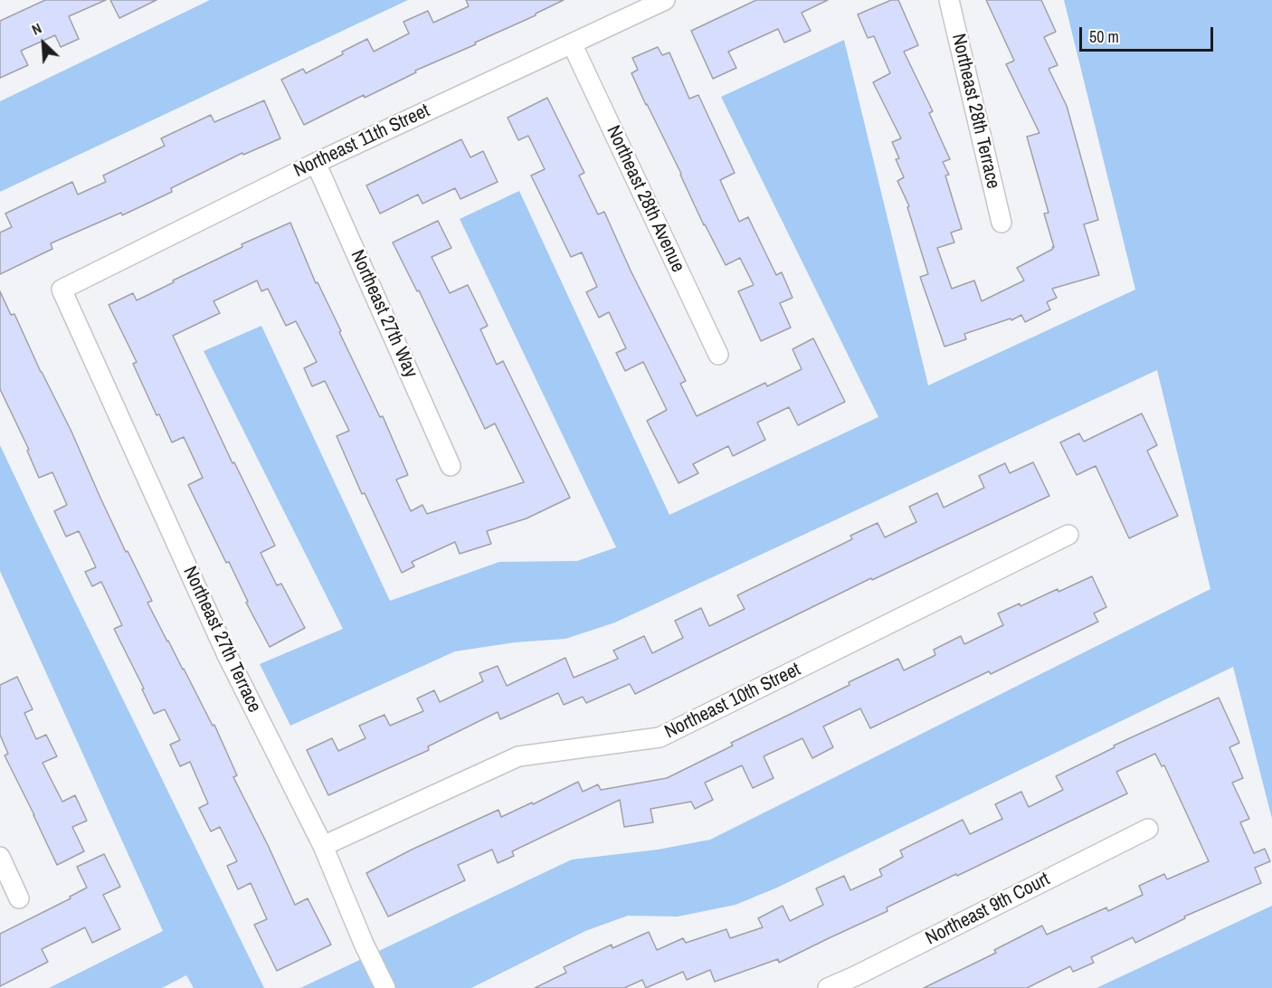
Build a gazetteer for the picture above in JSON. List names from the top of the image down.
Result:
{
  "streets": {
    "street": [
      "Northeast 28th Terrace",
      "Northeast 11th Street",
      "Northeast 28th Avenue",
      "Northeast 27th Way",
      "Northeast 27th Terrace",
      "Northeast 10th Street",
      "Northeast 9th Court"
    ]
  },
  "crossings": [
    ["Northeast 11th Street", "Northeast 28th Avenue"],
    ["Northeast 11th Street", "Northeast 27th Way"],
    ["Northeast 11th Street", "Northeast 27th Terrace"],
    ["Northeast 27th Terrace", "Northeast 10th Street"]
  ],
  "scale_bar": "50 m",
  "north": "top left"
}
